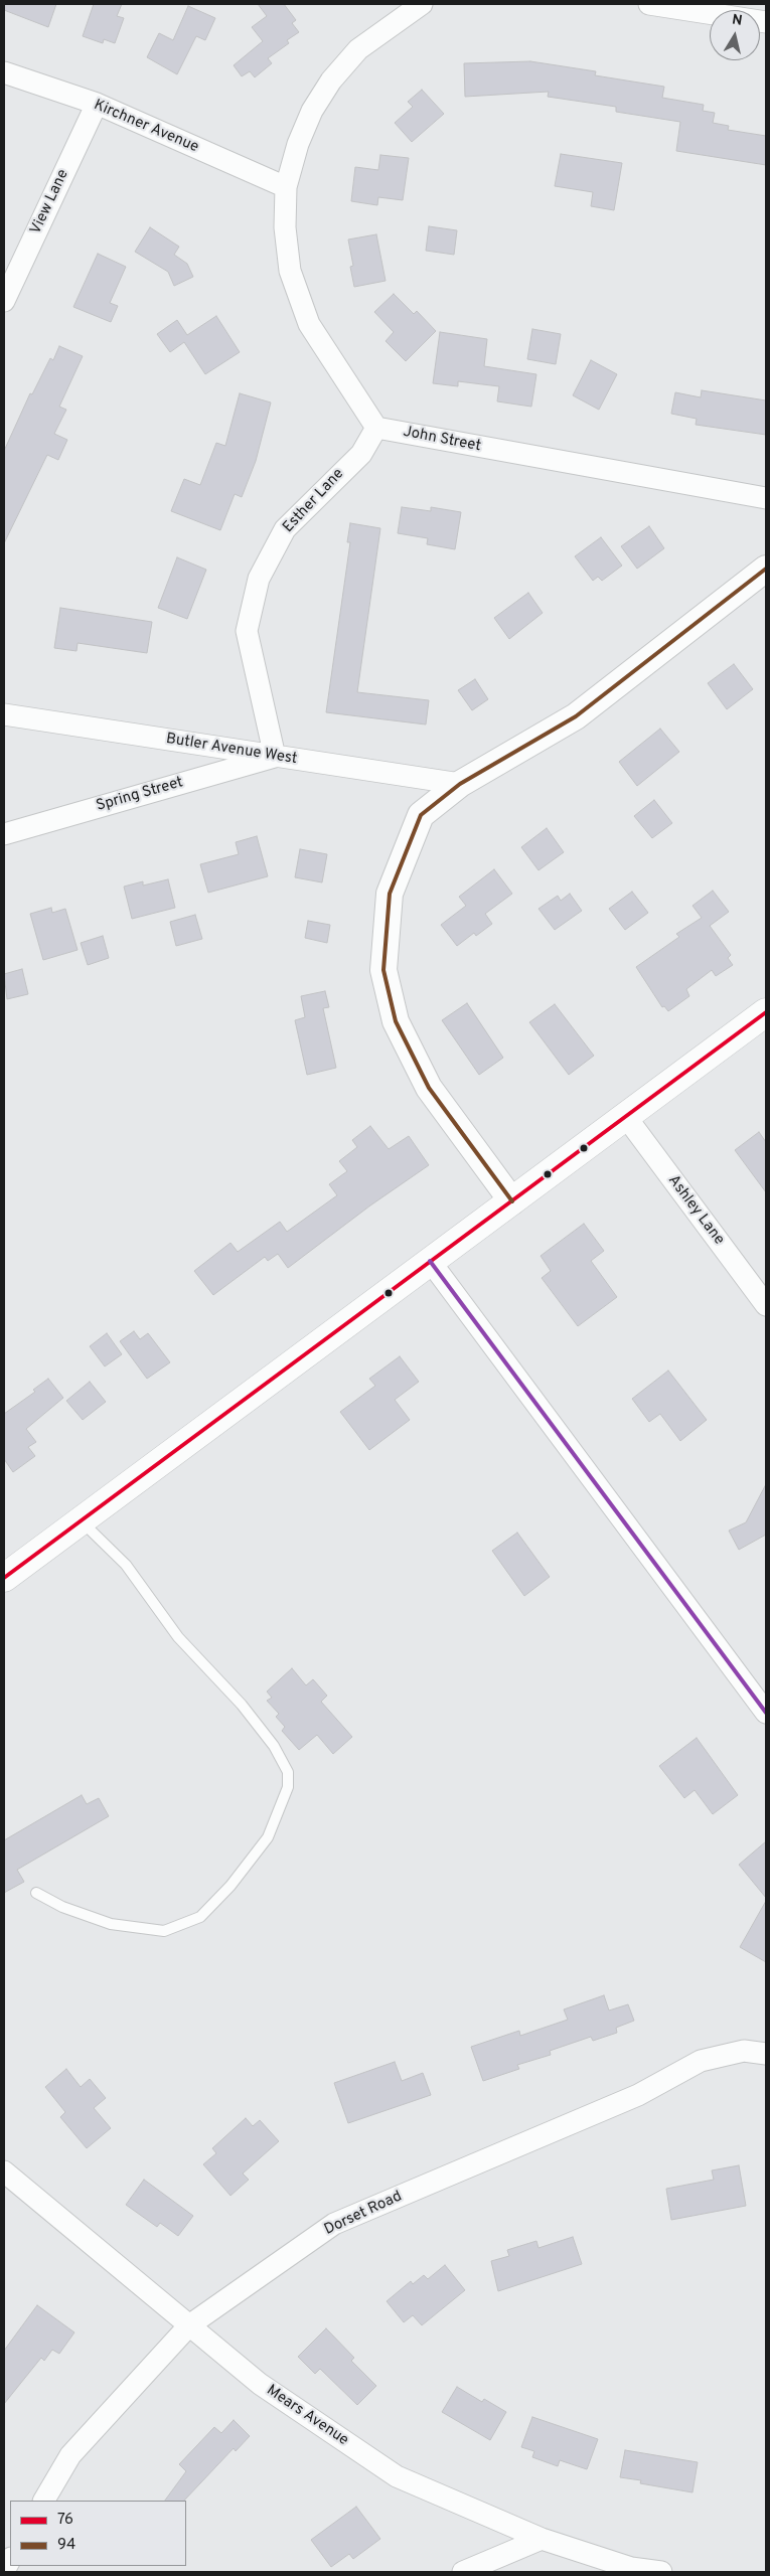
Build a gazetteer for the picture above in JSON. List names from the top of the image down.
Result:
{
  "streets": {
    "street": [
      "Kirchner Avenue",
      "View Lane",
      "John Street",
      "Esther Lane",
      "Butler Avenue West",
      "Spring Street",
      "Ashley Lane",
      "Dorset Road",
      "Mears Avenue"
    ]
  },
  "crossings": [
    ["Kirchner Avenue", "View Lane"],
    ["John Street", "Esther Lane"],
    ["Esther Lane", "Butler Avenue West"],
    ["Esther Lane", "Spring Street"],
    ["Butler Avenue West", "Spring Street"],
    ["Dorset Road", "Mears Avenue"]
  ],
  "lines": ["transit line 94", "transit line 76"],
  "legend": ["76", "94"],
  "north": "top"
}
